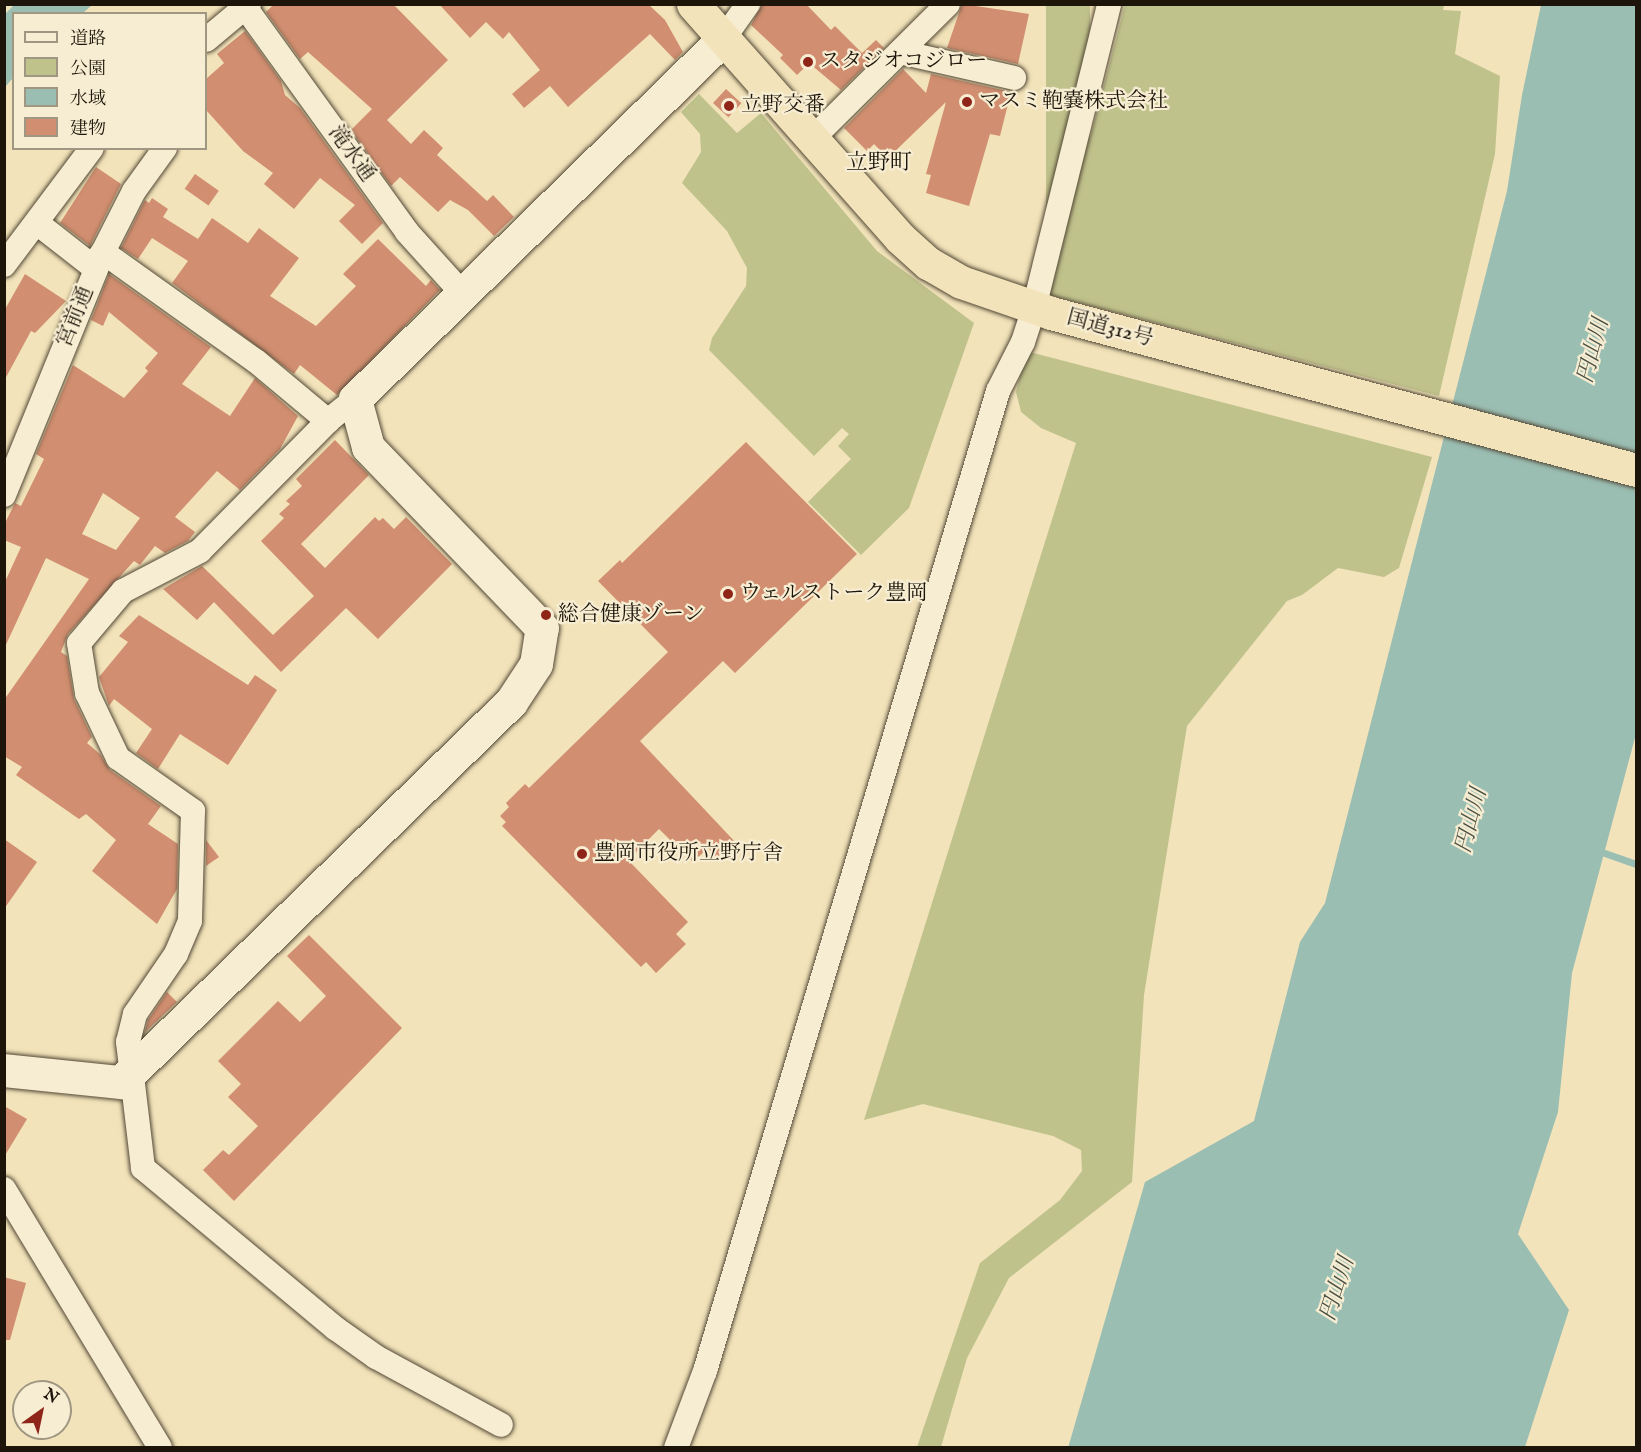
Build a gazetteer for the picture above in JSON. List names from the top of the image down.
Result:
{
  "streets": {
    "highway": ["国道312号"],
    "street": ["滝水通", "宮前通"]
  },
  "districts": ["立野町"],
  "water": ["円山川"],
  "places": [
    "スタジオコジロー",
    "マスミ鞄嚢株式会社",
    "立野交番",
    "ウェルストーク豊岡",
    "総合健康ゾーン",
    "豊岡市役所立野庁舎"
  ],
  "legend": [
    "道路",
    "公園",
    "水域",
    "建物"
  ],
  "north": "top right"
}
